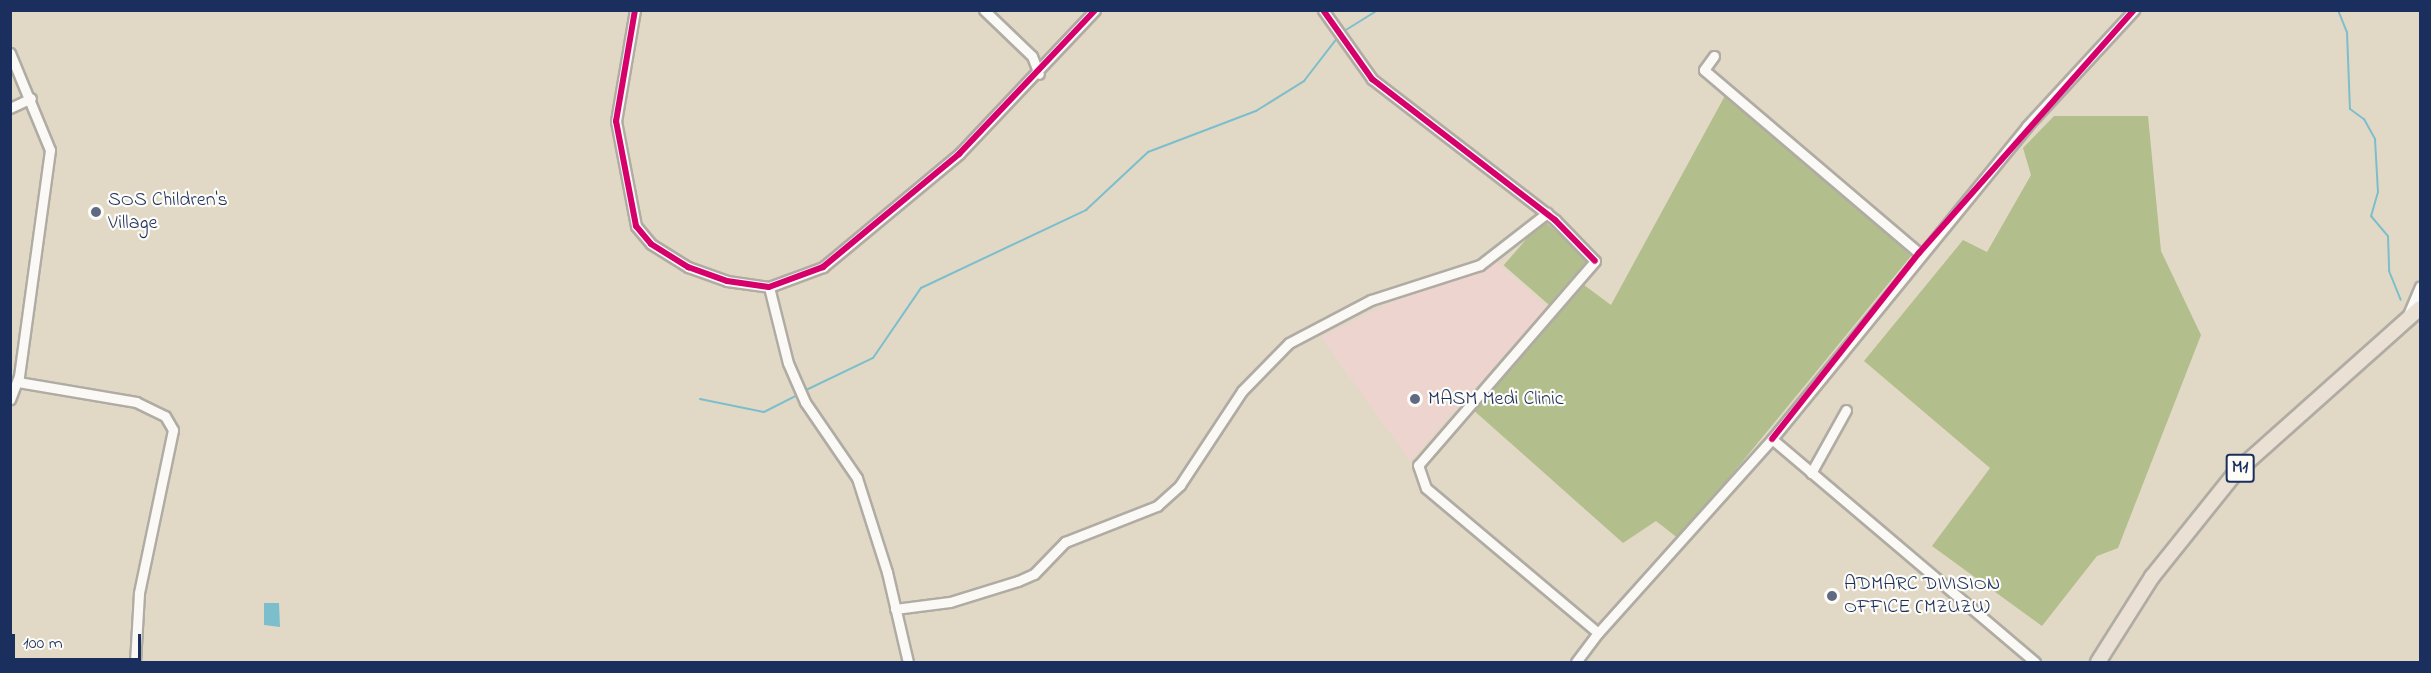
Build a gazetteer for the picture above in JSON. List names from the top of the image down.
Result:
{
  "streets": {
    "highway": ["M1"]
  },
  "places": ["SOS Children's Village", "MASM Medi Clinic", "ADMARC DIVISION OFFICE (MZUZU)"],
  "scale_bar": "100 m"
}
